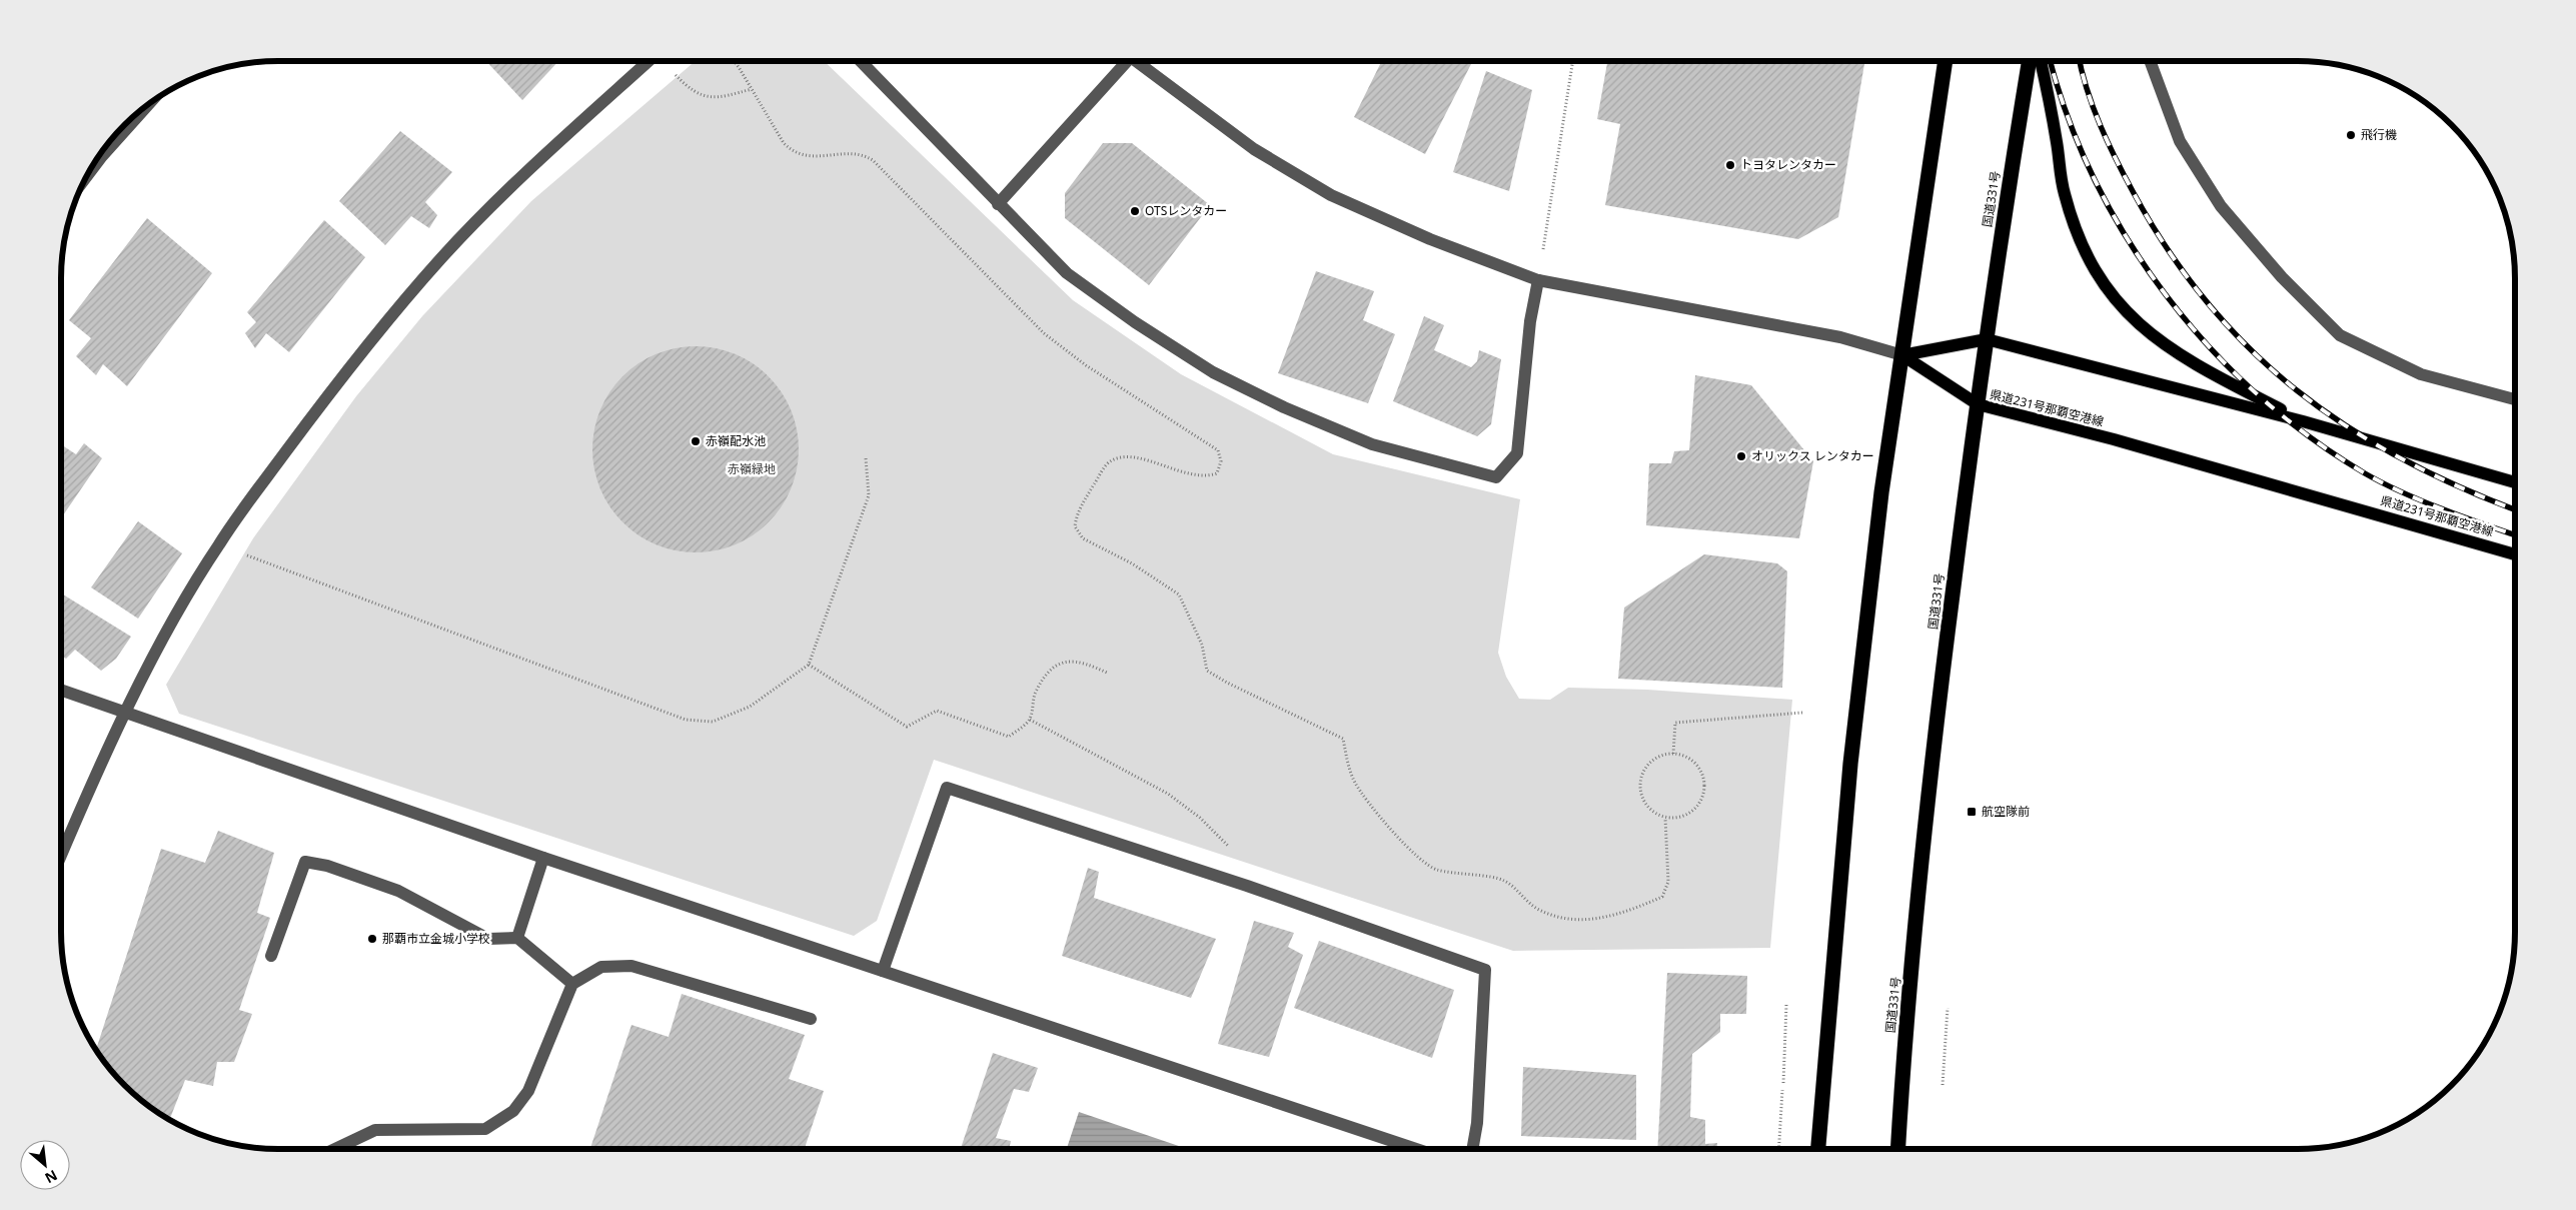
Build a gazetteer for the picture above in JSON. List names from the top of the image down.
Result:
{
  "streets": {
    "highway": ["国道331号"],
    "main road": ["県道231号那覇空港線"]
  },
  "crossings": [
    ["国道331号", "県道231号那覇空港線"]
  ],
  "parks": ["赤嶺緑地"],
  "places": {
    "other": [
      "飛行機",
      "トヨタレンタカー",
      "OTSレンタカー",
      "赤嶺配水池",
      "オリックス レンタカー",
      "那覇市立金城小学校"
    ],
    "transit": ["航空隊前"]
  },
  "north": "bottom right"
}
